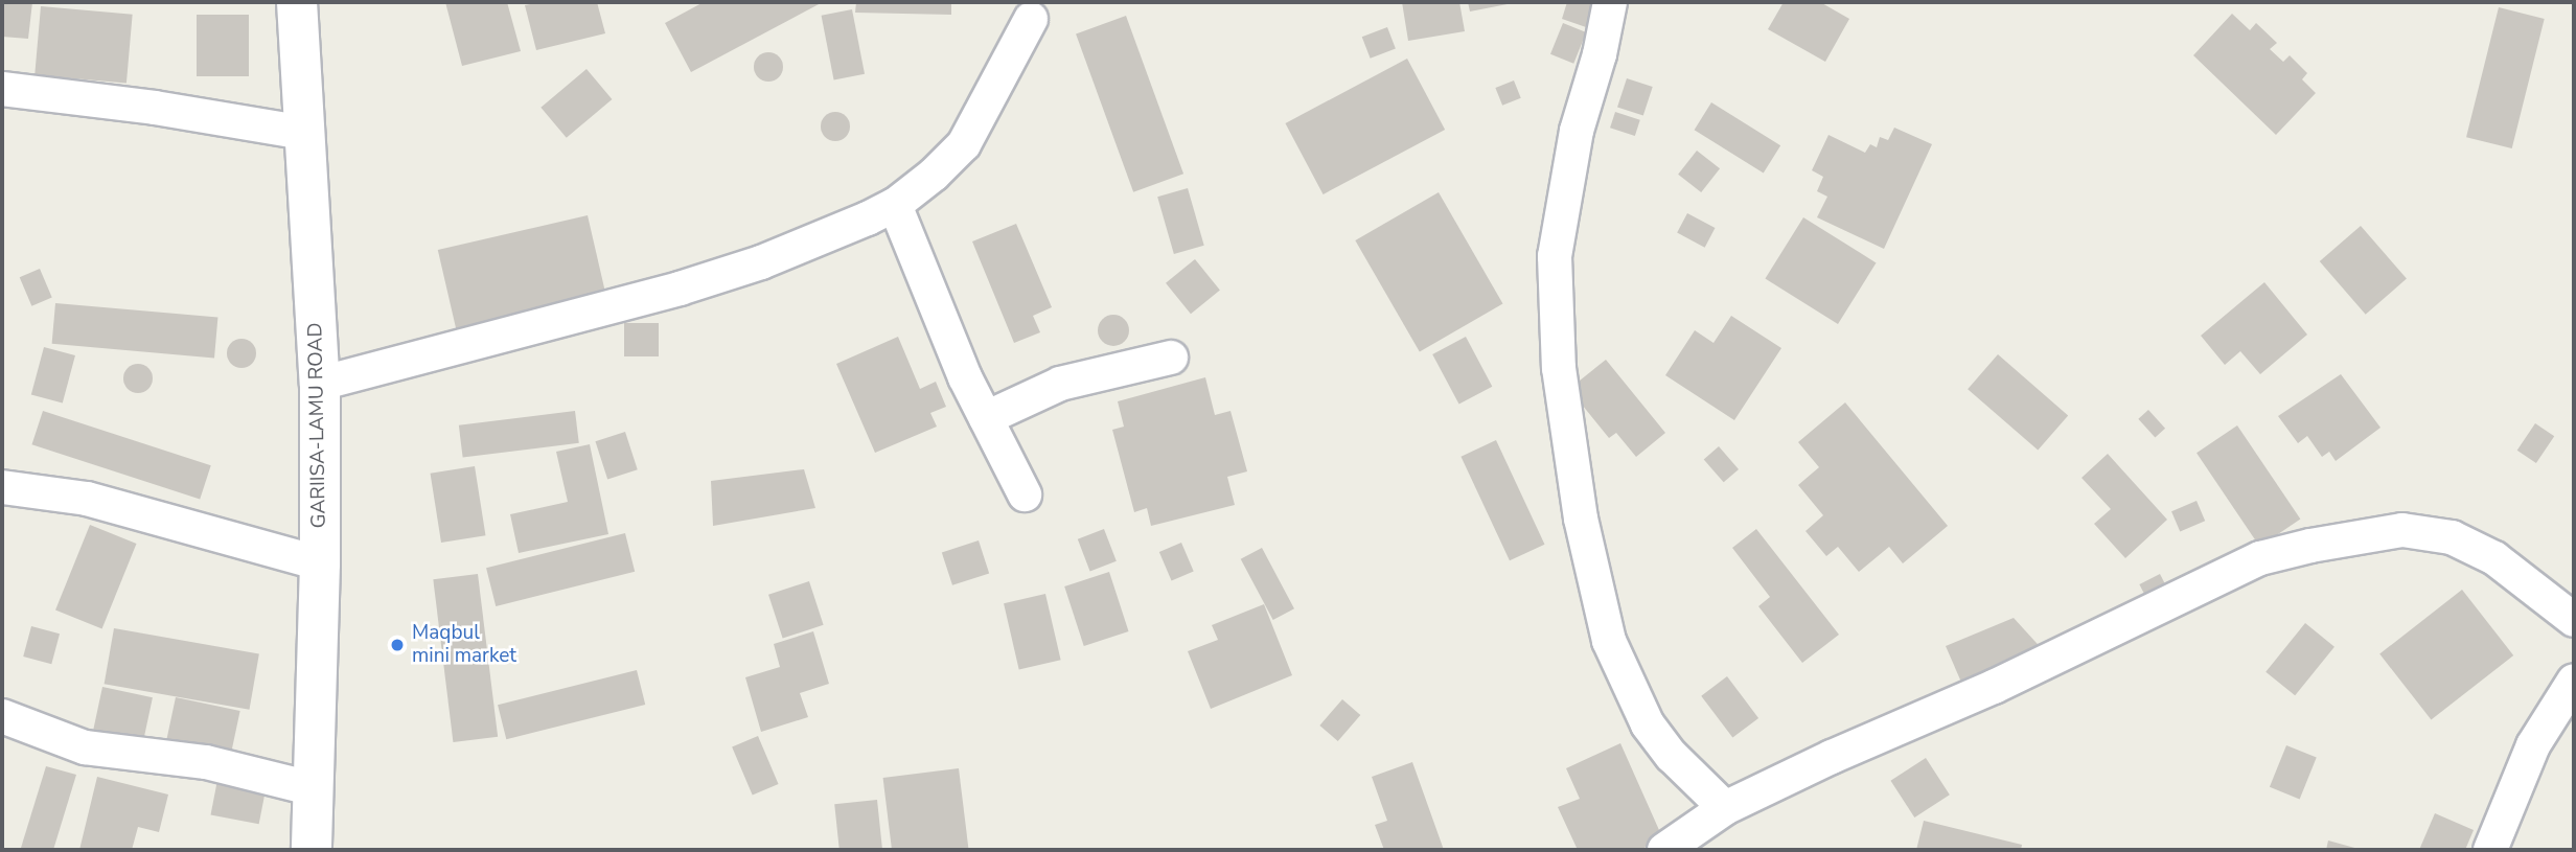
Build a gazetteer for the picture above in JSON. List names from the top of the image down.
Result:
{
  "streets": {
    "street": ["GARIISA-LAMU ROAD"]
  },
  "places": ["Maqbul mini market"]
}
